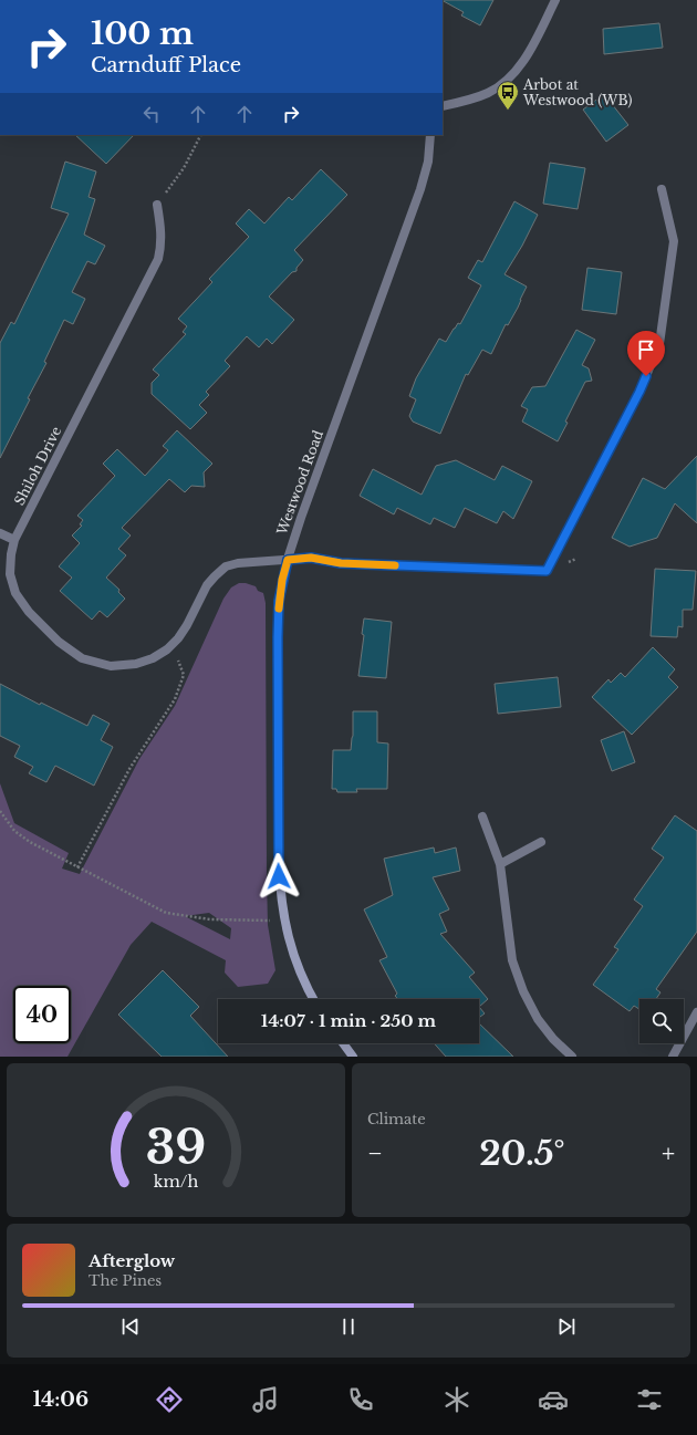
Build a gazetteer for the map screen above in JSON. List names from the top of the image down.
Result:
{
  "streets": {
    "street": ["Shiloh Drive", "Westwood Road"]
  },
  "crossings": [
    ["Shiloh Drive", "Westwood Road"]
  ],
  "places": {
    "bus stop": ["Arbot at Westwood (WB)"]
  },
  "page": {
    "turn": ["100 m", "Carnduff Place"],
    "limit": "40",
    "trip": "14:07 · 1 min · 250 m",
    "tile": "Climate",
    "heat": ["−", "20.5°", "+"],
    "song": ["Afterglow", "The Pines"],
    "tabs": "14:06",
    "gauge": ["39", "km/h"]
  }
}
